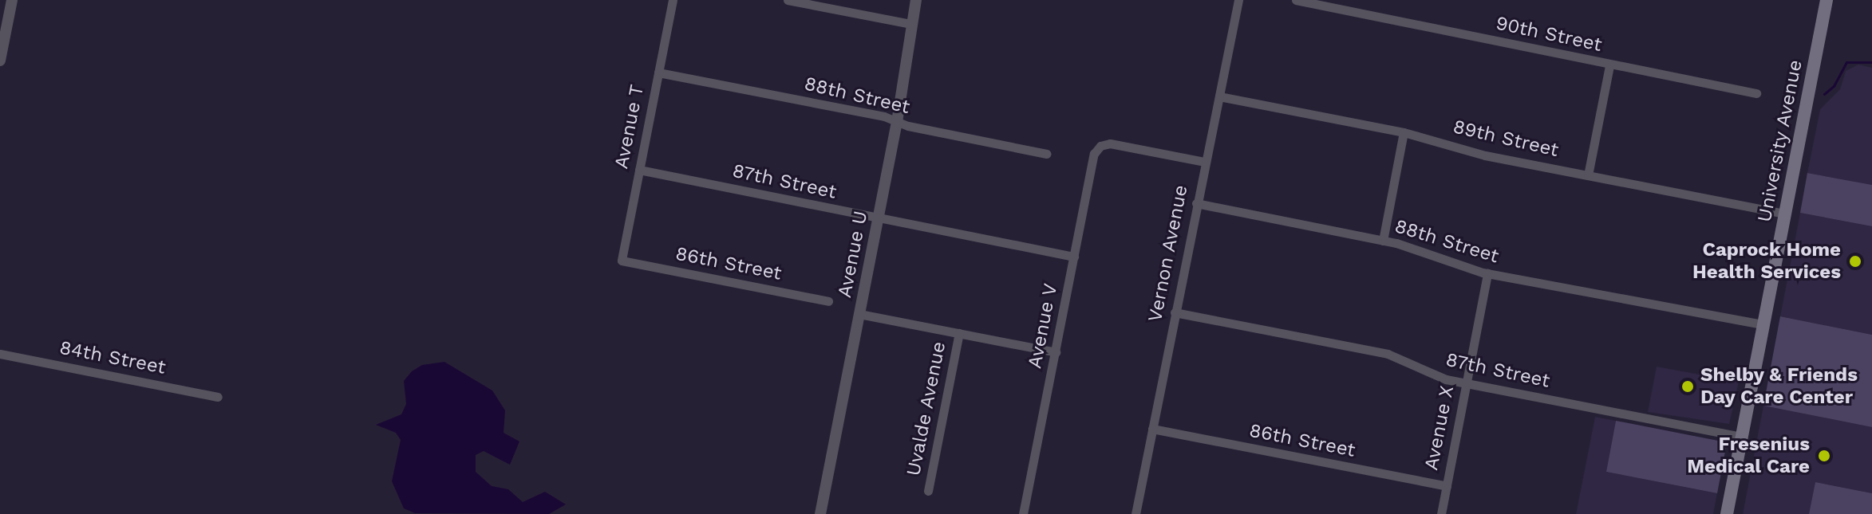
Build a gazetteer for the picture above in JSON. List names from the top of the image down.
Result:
{
  "streets": {
    "main road": ["University Avenue"],
    "street": [
      "90th Street",
      "88th Street",
      "Avenue T",
      "89th Street",
      "87th Street",
      "Vernon Avenue",
      "Avenue U",
      "86th Street",
      "Avenue V",
      "84th Street",
      "Uvalde Avenue",
      "Avenue X"
    ]
  },
  "crossings": [
    ["88th Street", "Avenue T"],
    ["88th Street", "University Avenue"],
    ["88th Street", "Vernon Avenue"],
    ["88th Street", "Avenue U"],
    ["88th Street", "Avenue X"],
    ["Avenue T", "87th Street"],
    ["Avenue T", "86th Street"],
    ["89th Street", "University Avenue"],
    ["89th Street", "Vernon Avenue"],
    ["University Avenue", "87th Street"],
    ["87th Street", "Vernon Avenue"],
    ["87th Street", "Avenue U"],
    ["87th Street", "Avenue V"],
    ["87th Street", "Avenue X"],
    ["Vernon Avenue", "86th Street"],
    ["Vernon Avenue", "Avenue V"],
    ["86th Street", "Avenue X"]
  ],
  "places": ["Caprock Home Health Services", "Shelby & Friends Day Care Center", "Fresenius Medical Care"]
}
